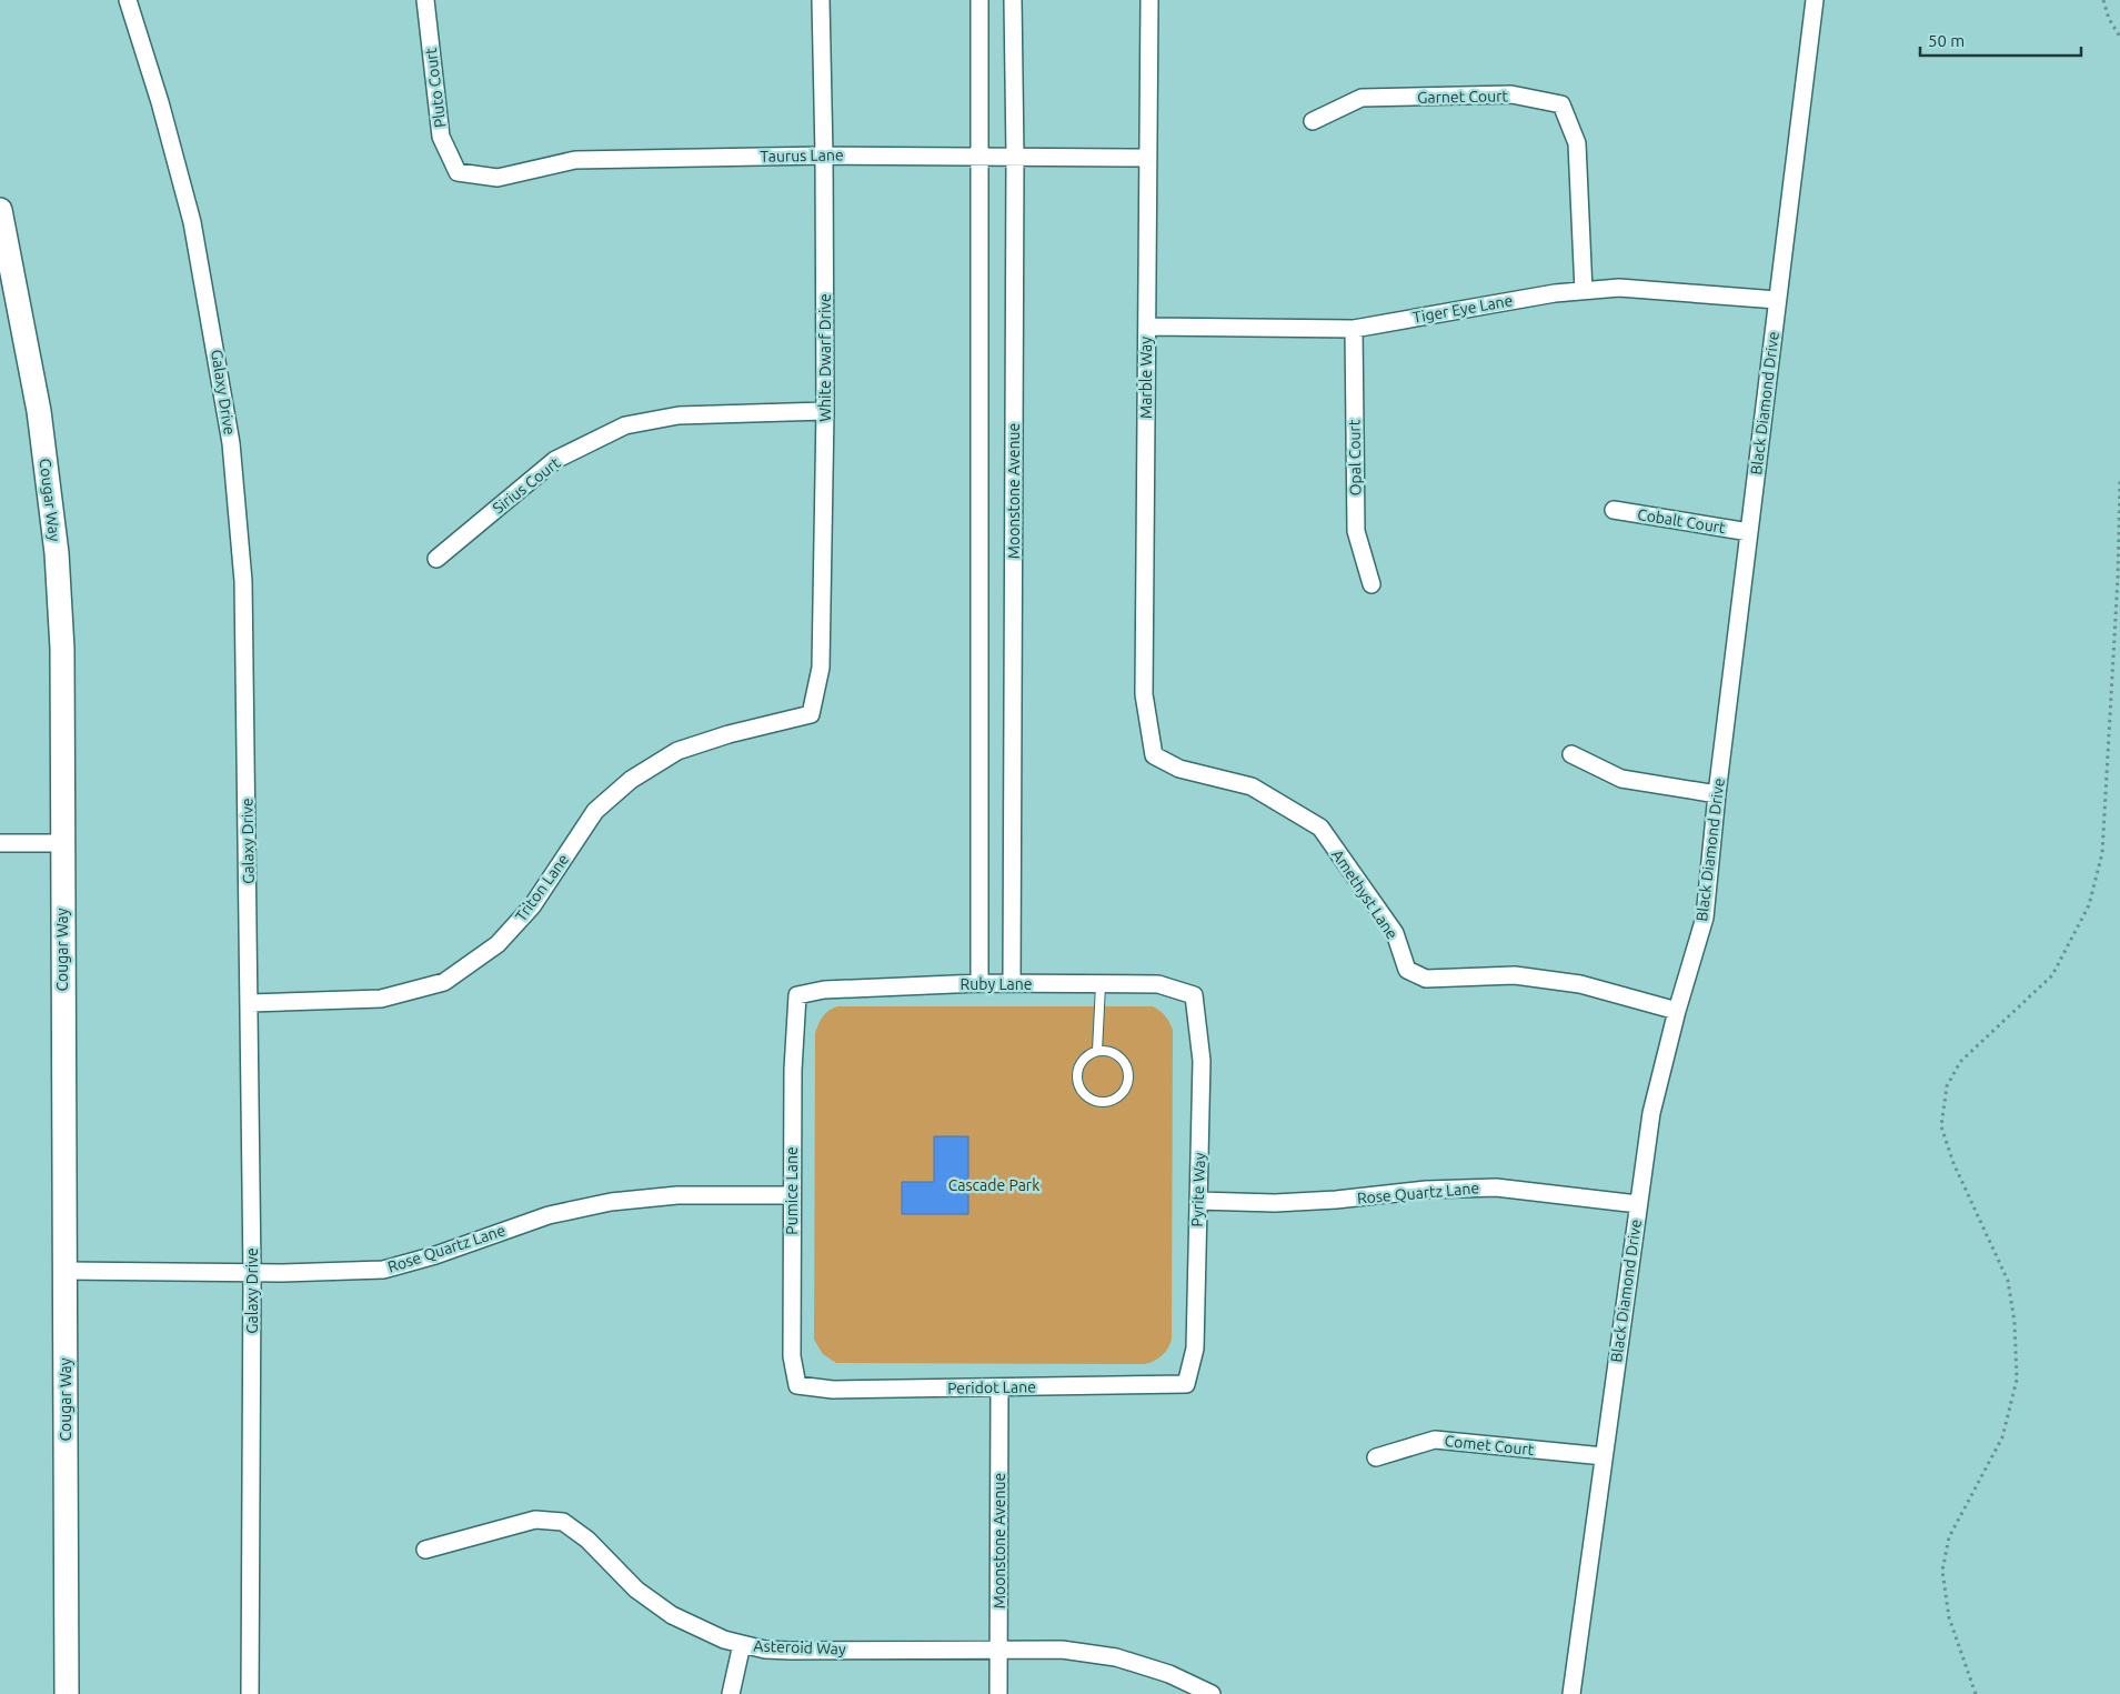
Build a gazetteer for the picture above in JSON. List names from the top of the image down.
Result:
{
  "streets": {
    "street": [
      "Pluto Court",
      "Garnet Court",
      "Taurus Lane",
      "Tiger Eye Lane",
      "White Dwarf Drive",
      "Marble Way",
      "Galaxy Drive",
      "Black Diamond Drive",
      "Opal Court",
      "Sirius Court",
      "Moonstone Avenue",
      "Cougar Way",
      "Cobalt Court",
      "Triton Lane",
      "Amethyst Lane",
      "Ruby Lane",
      "Pyrite Way",
      "Pumice Lane",
      "Rose Quartz Lane",
      "Peridot Lane",
      "Comet Court",
      "Asteroid Way"
    ]
  },
  "crossings": [
    ["Pluto Court", "Taurus Lane"],
    ["Garnet Court", "Tiger Eye Lane"],
    ["Taurus Lane", "White Dwarf Drive"],
    ["Taurus Lane", "Marble Way"],
    ["Taurus Lane", "Moonstone Avenue"],
    ["Tiger Eye Lane", "Marble Way"],
    ["Tiger Eye Lane", "Black Diamond Drive"],
    ["Tiger Eye Lane", "Opal Court"],
    ["White Dwarf Drive", "Sirius Court"],
    ["White Dwarf Drive", "Triton Lane"],
    ["Marble Way", "Amethyst Lane"],
    ["Galaxy Drive", "Triton Lane"],
    ["Galaxy Drive", "Rose Quartz Lane"],
    ["Black Diamond Drive", "Cobalt Court"],
    ["Black Diamond Drive", "Amethyst Lane"],
    ["Black Diamond Drive", "Rose Quartz Lane"],
    ["Black Diamond Drive", "Comet Court"],
    ["Moonstone Avenue", "Ruby Lane"],
    ["Moonstone Avenue", "Peridot Lane"],
    ["Moonstone Avenue", "Asteroid Way"],
    ["Cougar Way", "Rose Quartz Lane"],
    ["Ruby Lane", "Pyrite Way"],
    ["Ruby Lane", "Pumice Lane"],
    ["Pyrite Way", "Rose Quartz Lane"],
    ["Pyrite Way", "Peridot Lane"],
    ["Pumice Lane", "Rose Quartz Lane"],
    ["Pumice Lane", "Peridot Lane"]
  ],
  "parks": ["Cascade Park"],
  "scale_bar": "50 m"
}
